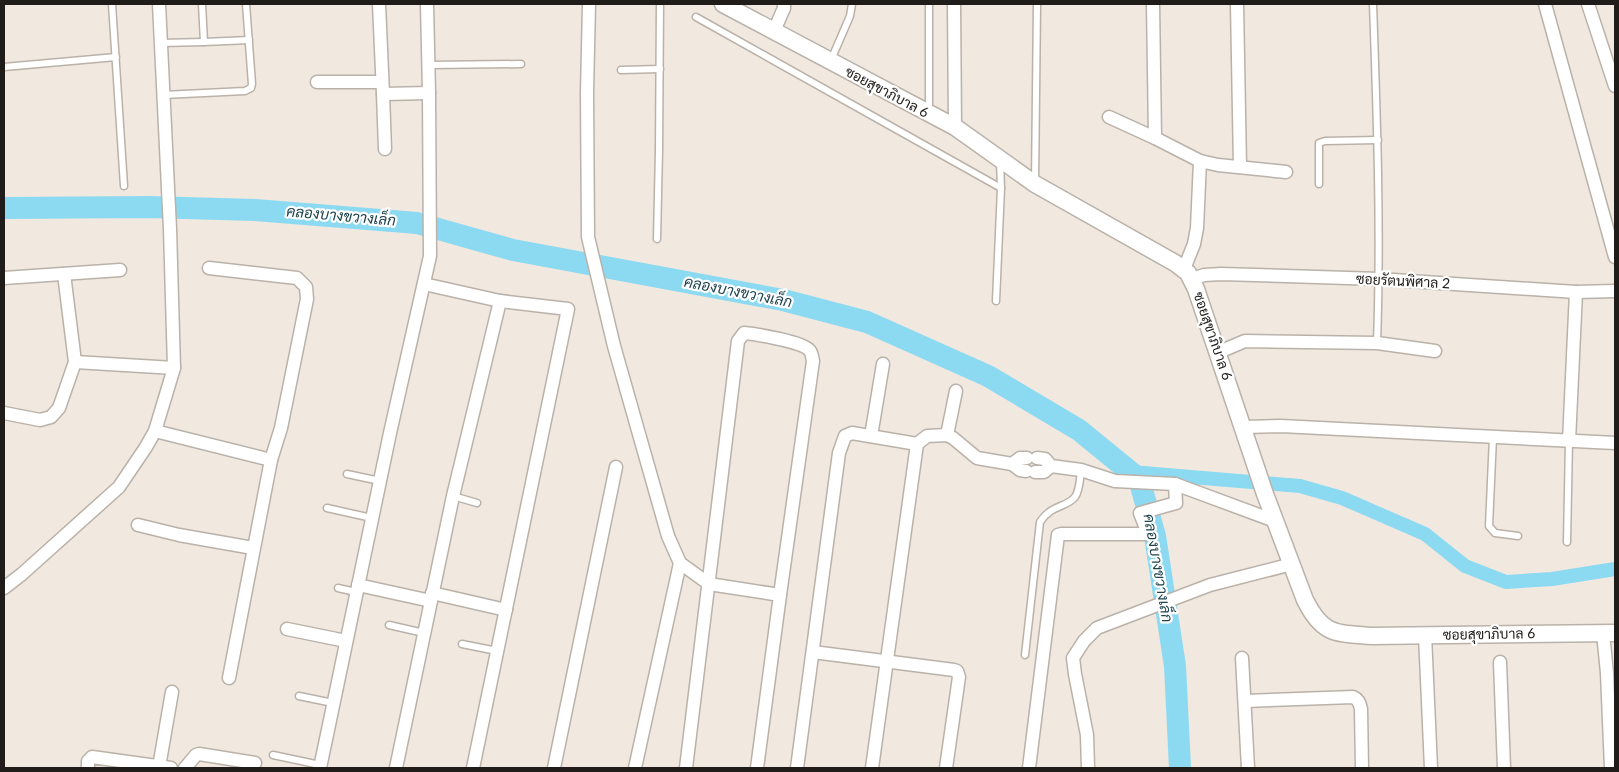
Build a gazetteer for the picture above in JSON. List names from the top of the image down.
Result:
{
  "streets": {
    "street": ["ซอยสุขาภิบาล 6", "ซอยรัตนพิศาล 2"]
  },
  "crossings": [
    ["ซอยสุขาภิบาล 6", "ซอยรัตนพิศาล 2"]
  ],
  "water": ["คลองบางขวางเล็ก"]
}
